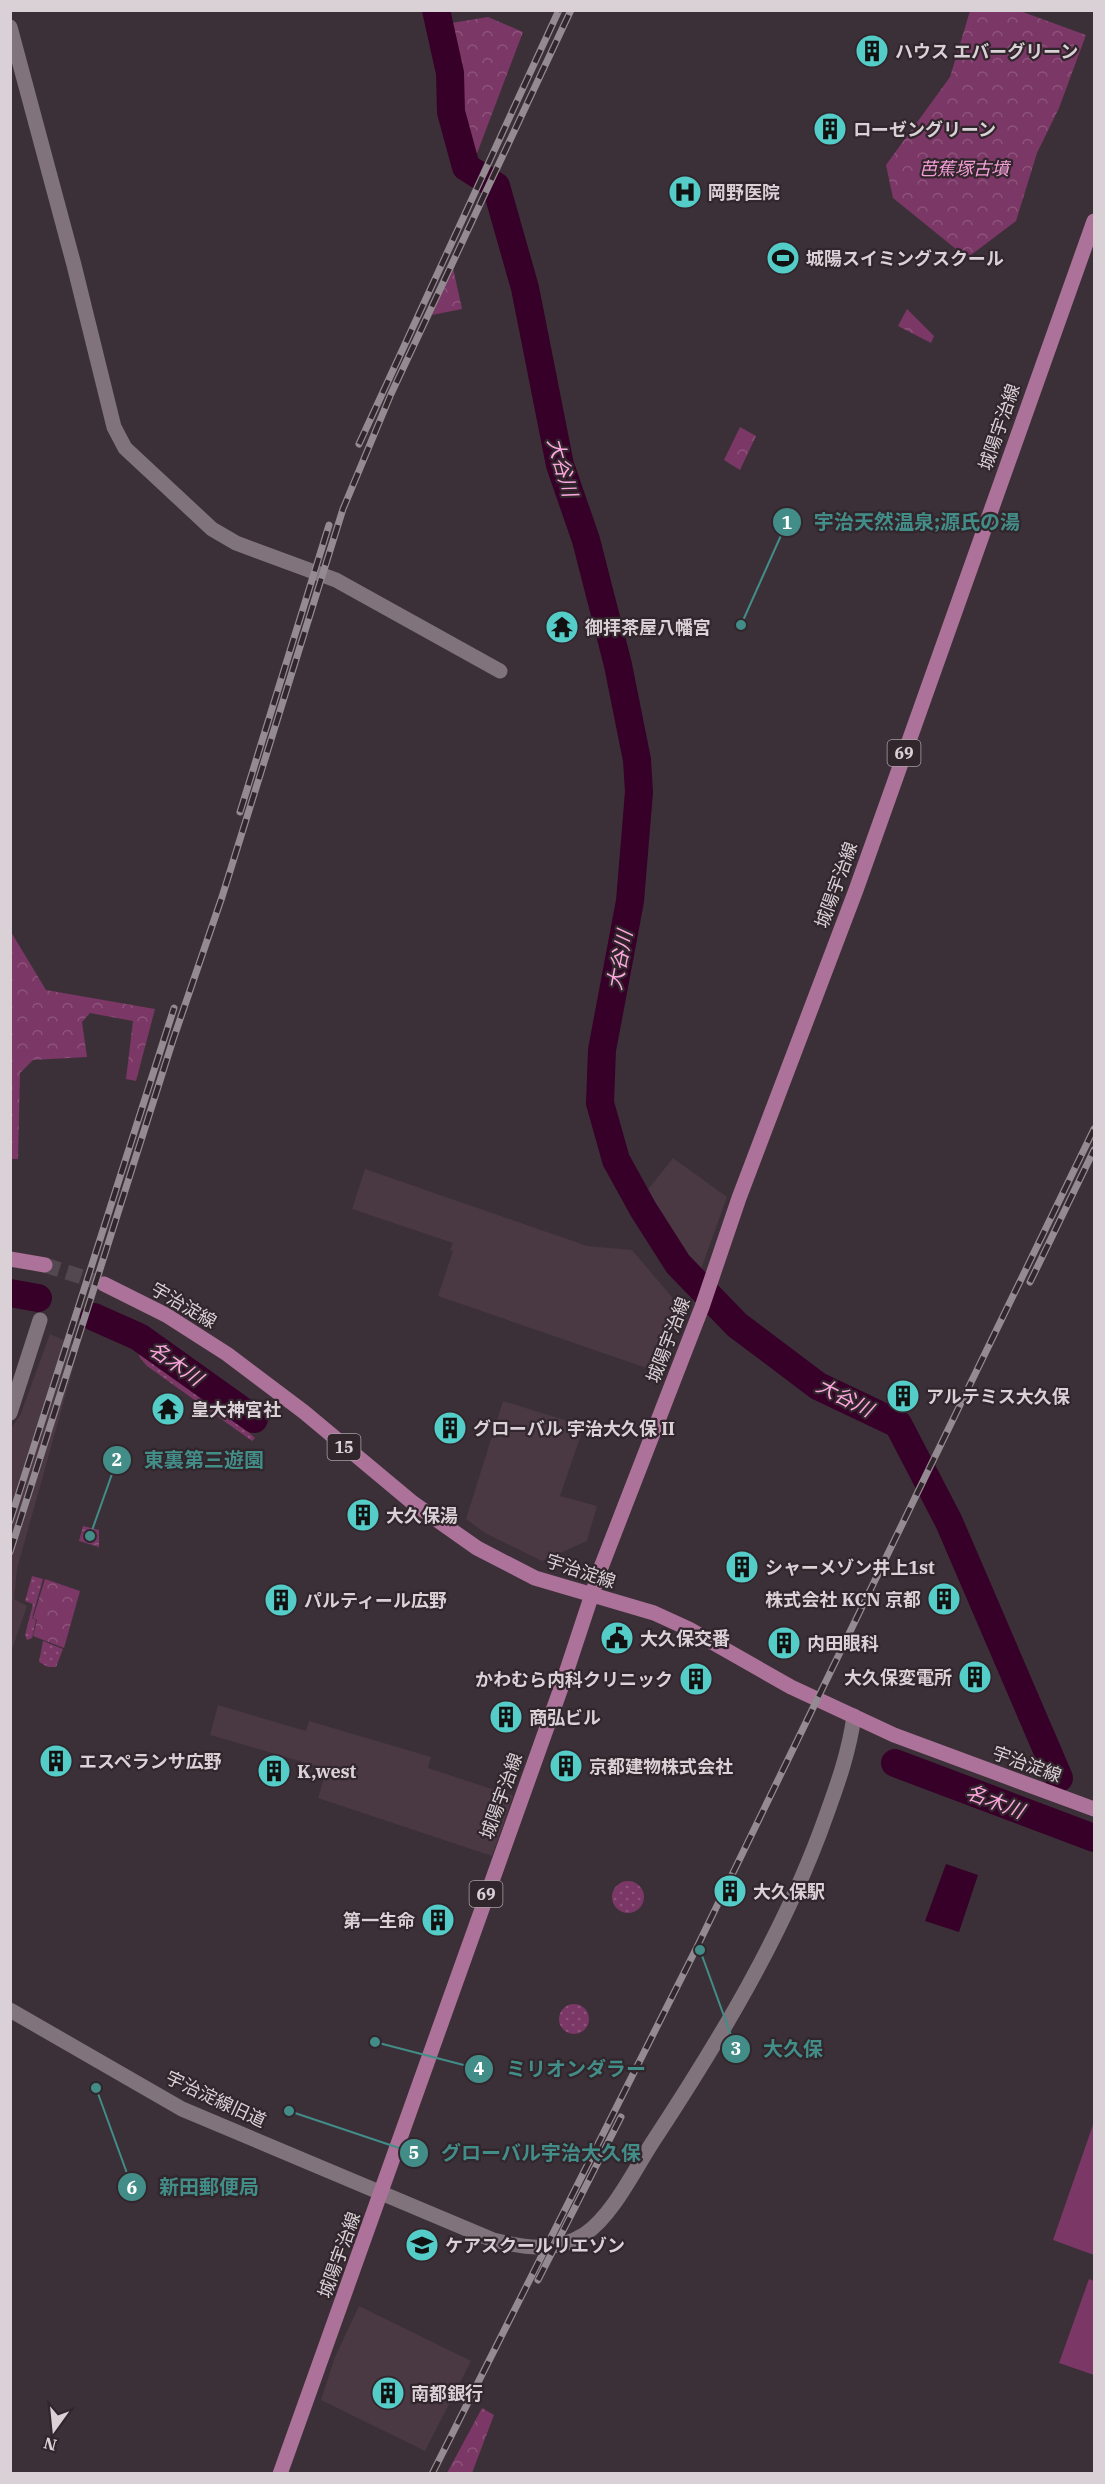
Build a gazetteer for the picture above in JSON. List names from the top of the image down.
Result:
{
  "streets": {
    "main road": [
      "城陽宇治線",
      "69",
      "宇治淀線",
      "15"
    ],
    "street": ["宇治淀線旧道"]
  },
  "crossings": [
    ["城陽宇治線", "宇治淀線"],
    ["城陽宇治線", "宇治淀線旧道"],
    ["宇治淀線", "宇治淀線旧道"]
  ],
  "water": ["大谷川", "名木川"],
  "parks": ["芭蕉塚古墳"],
  "places": {
    "building": [
      "ハウス エバーグリーン",
      "ローゼングリーン",
      "アルテミス大久保",
      "グローバル 宇治大久保 II",
      "大久保湯",
      "シャーメゾン井上1st",
      "株式会社 KCN 京都",
      "パルティール広野",
      "内田眼科",
      "大久保変電所",
      "かわむら内科クリニック",
      "商弘ビル",
      "エスペランサ広野",
      "京都建物株式会社",
      "K,west",
      "大久保駅",
      "第一生命",
      "南都銀行"
    ],
    "hospital": ["岡野医院"],
    "sports": ["城陽スイミングスクール"],
    "other": [
      "宇治天然温泉;源氏の湯",
      "東裏第三遊園",
      "大久保",
      "ミリオンダラー",
      "新田郵便局",
      "グローバル宇治大久保"
    ],
    "temple": ["御拝茶屋八幡宮", "皇大神宮社"],
    "public building": ["大久保交番"],
    "school or university": ["ケアスクールリエゾン"]
  },
  "north": "bottom"
}
